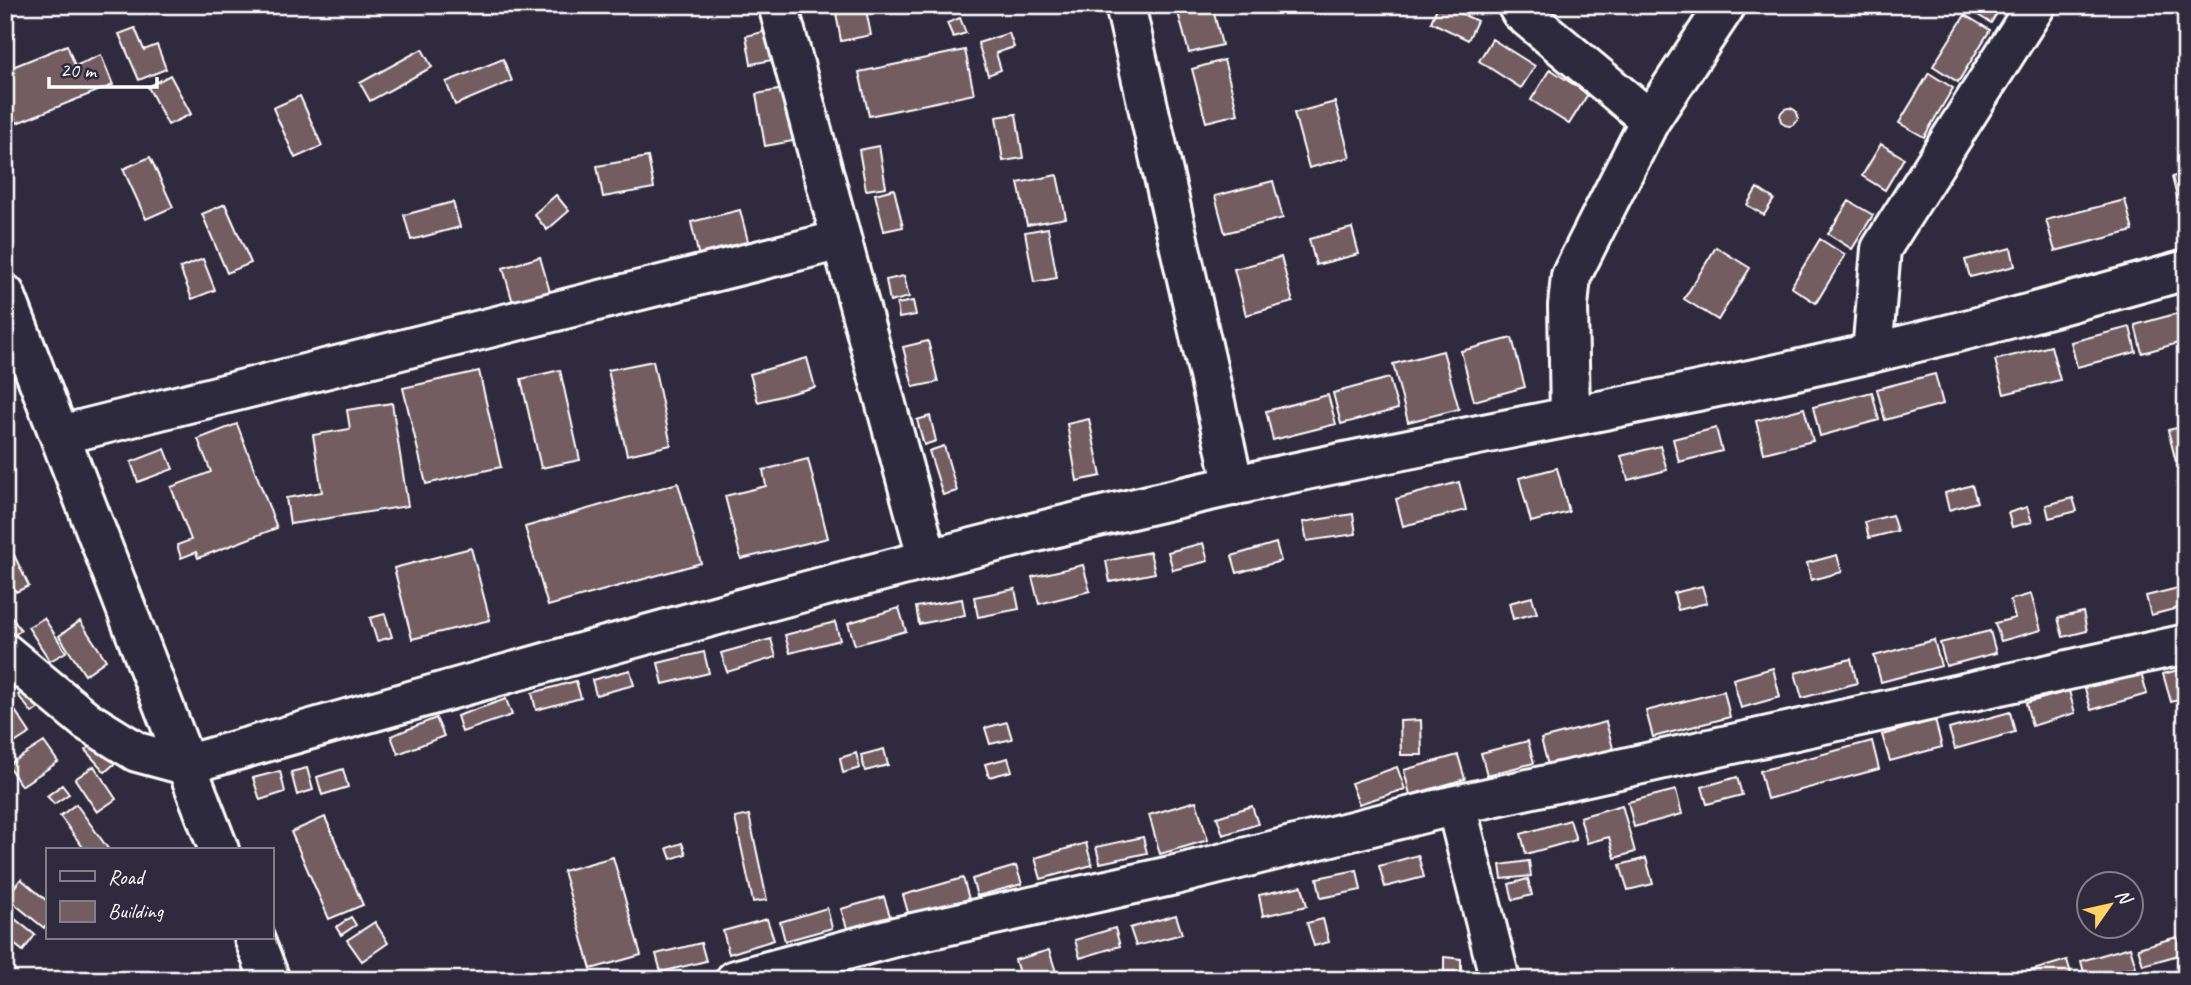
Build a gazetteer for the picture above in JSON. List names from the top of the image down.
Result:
{
  "legend": ["Road", "Building"],
  "scale_bar": "20 m",
  "north": "top right"
}
